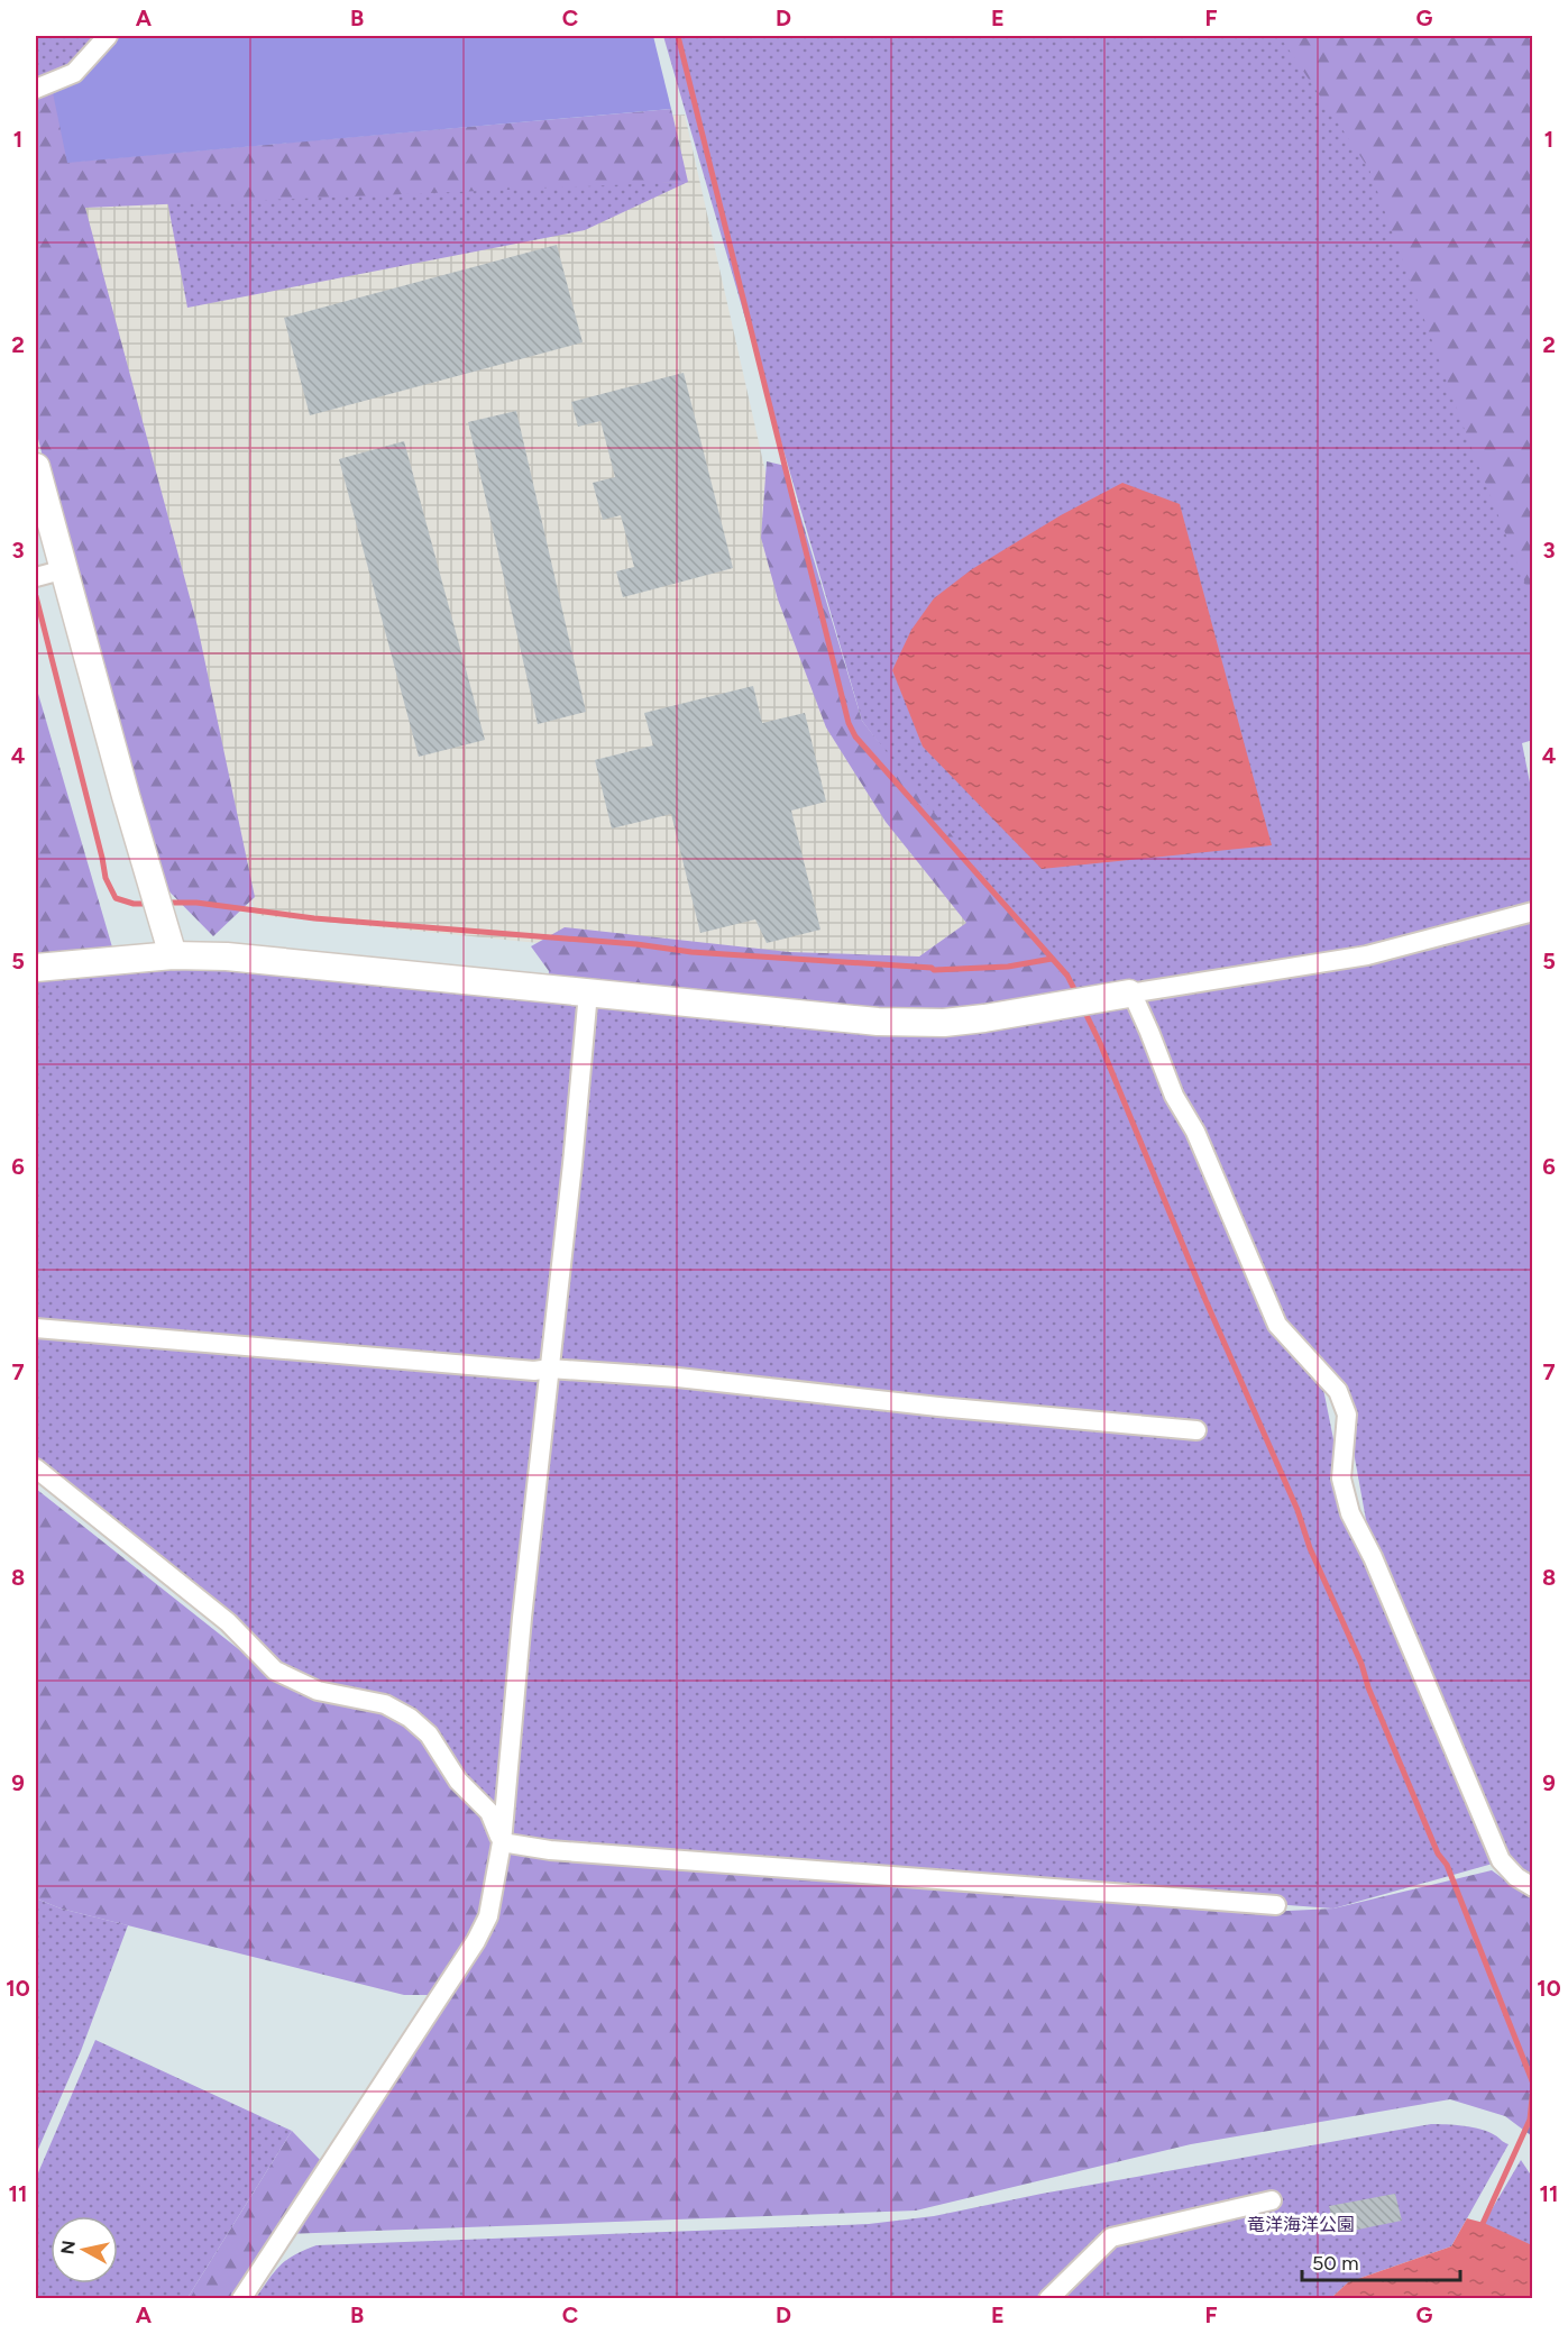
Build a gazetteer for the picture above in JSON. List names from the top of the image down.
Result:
{
  "parks": ["竜洋海洋公園"],
  "scale_bar": "50 m",
  "north": "left",
  "grid": {
    "columns": [
      "A",
      "B",
      "C",
      "D",
      "E",
      "F",
      "G"
    ],
    "rows": [
      "1",
      "2",
      "3",
      "4",
      "5",
      "6",
      "7",
      "8",
      "9",
      "10",
      "11"
    ]
  }
}
